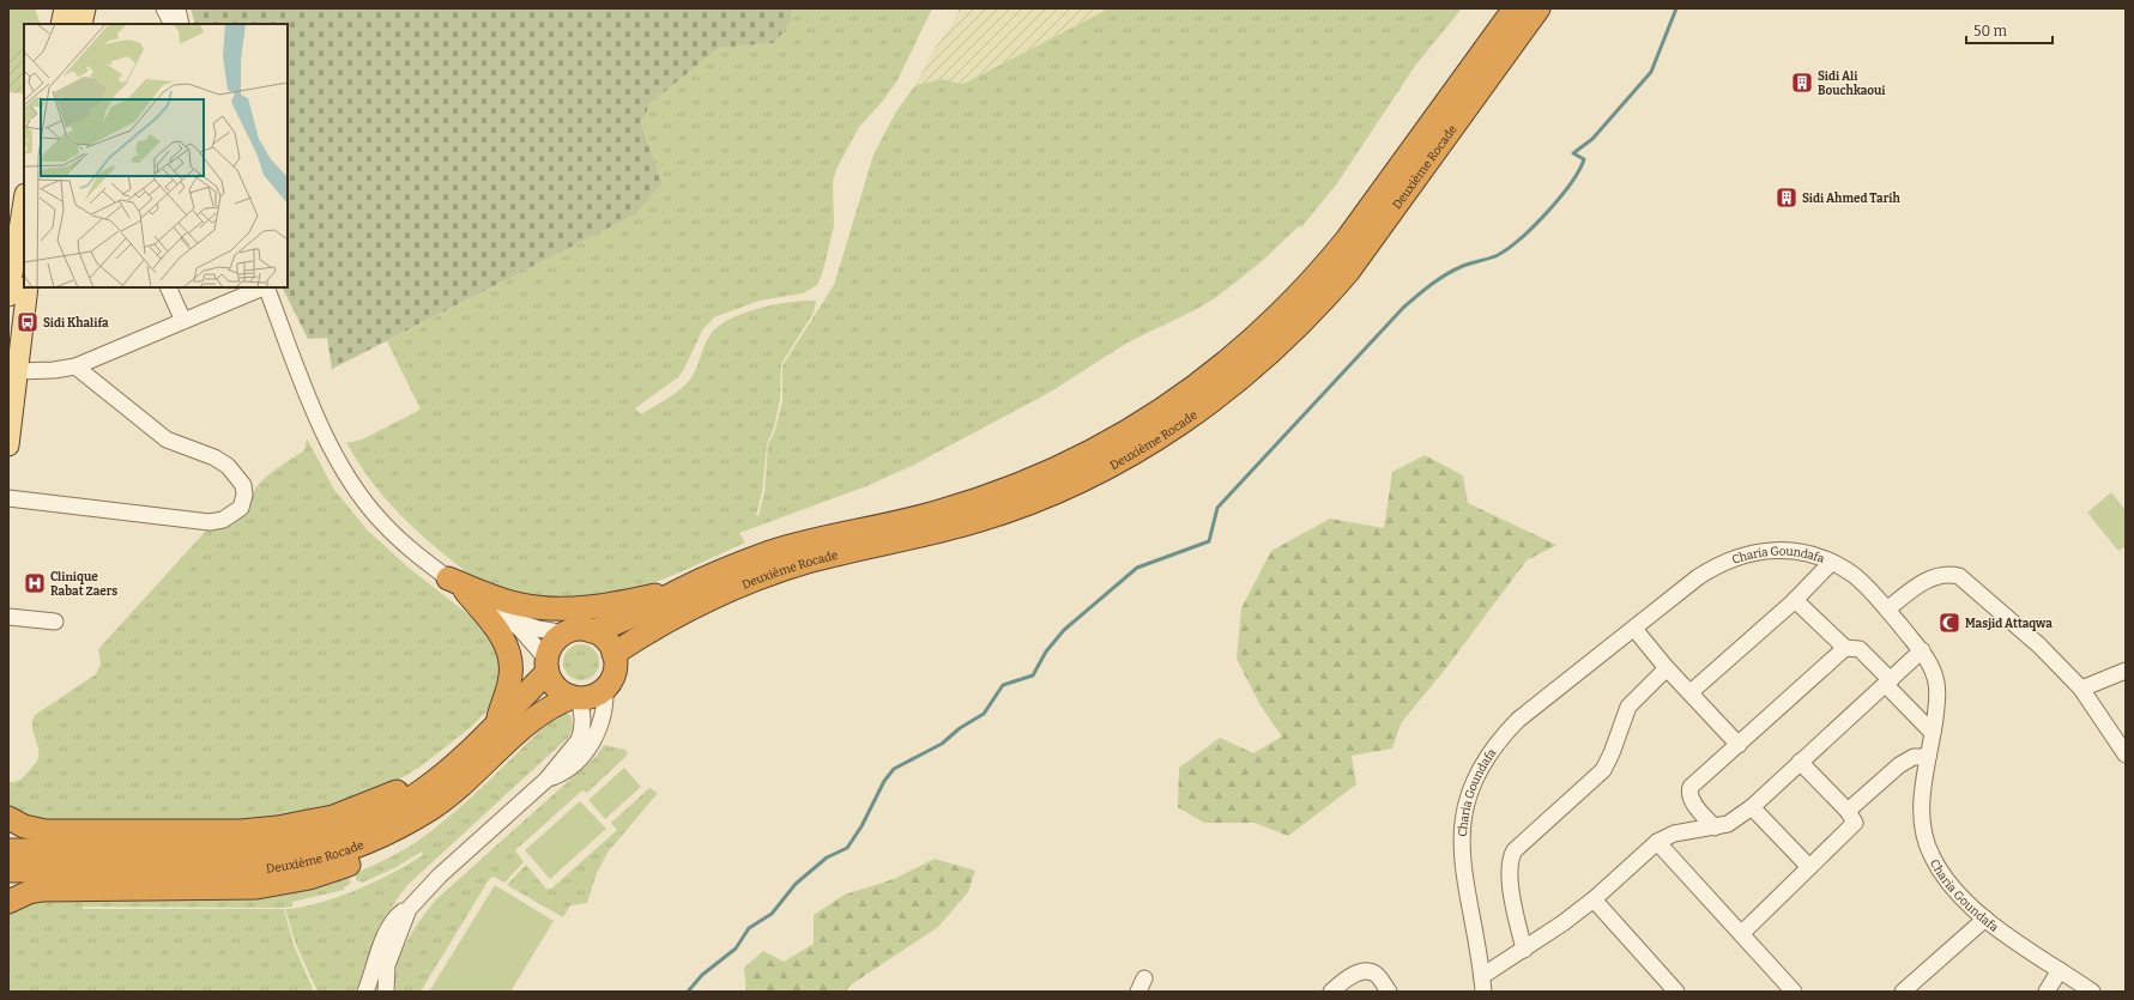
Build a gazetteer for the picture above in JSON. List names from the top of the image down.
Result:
{
  "streets": {
    "highway": ["Deuxième Rocade"],
    "street": ["Charia Goundafa"]
  },
  "places": {
    "building": ["Sidi Ali Bouchkaoui", "Sidi Ahmed Tarih"],
    "bus stop": ["Sidi Khalifa"],
    "hospital": ["Clinique Rabat Zaers"],
    "mosque": ["Masjid Attaqwa"]
  },
  "scale_bar": "50 m"
}
